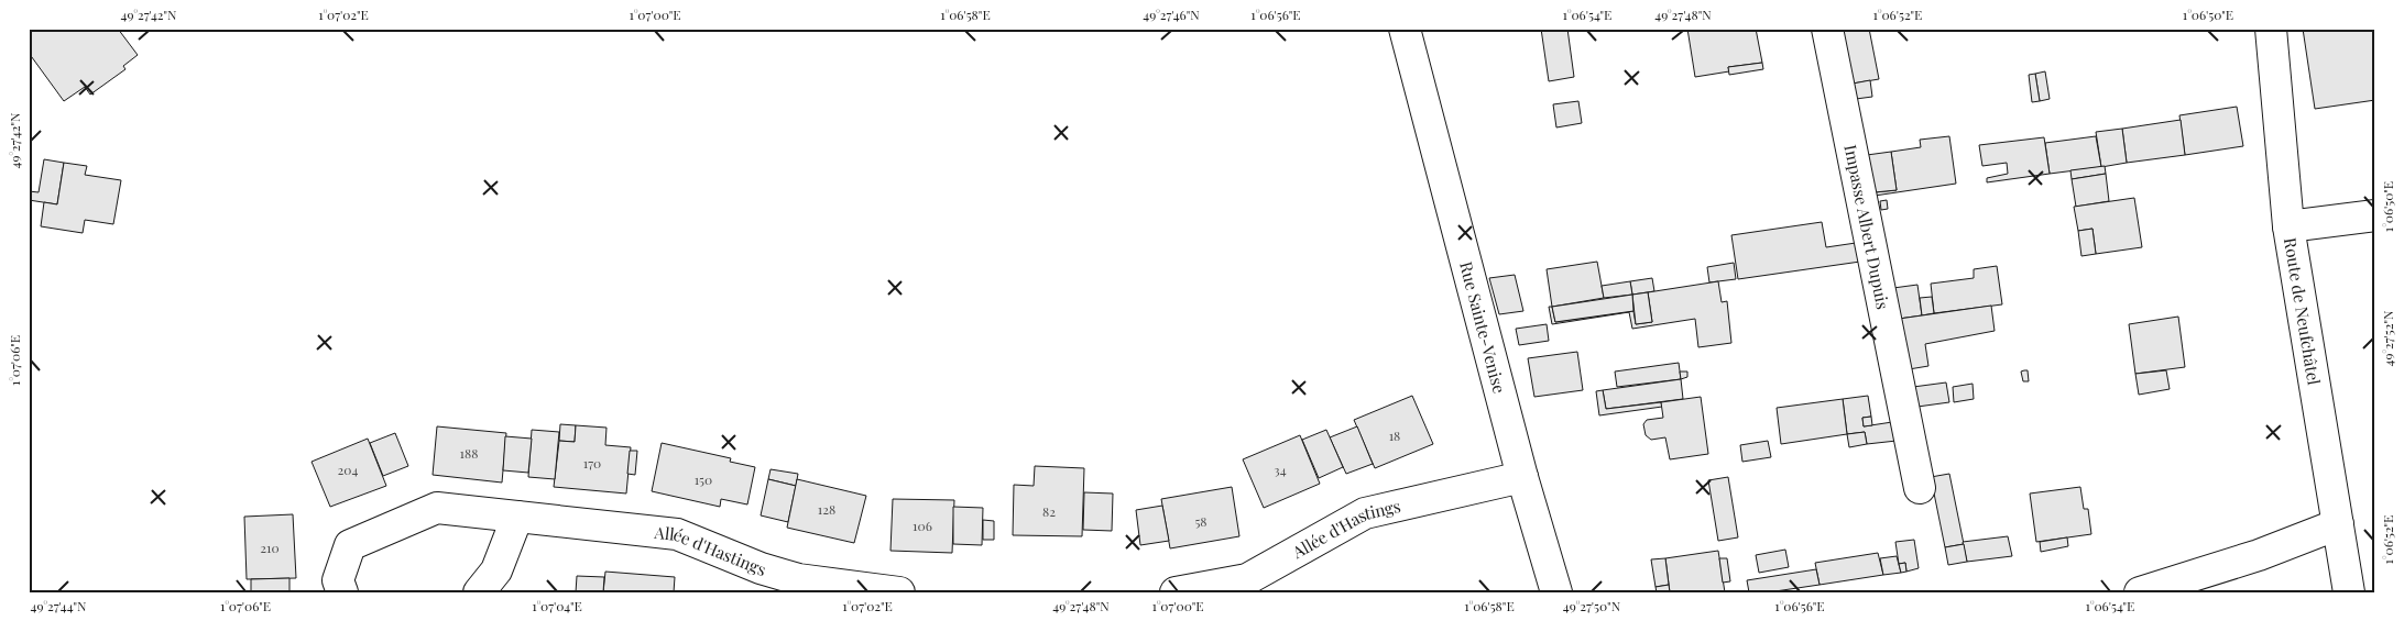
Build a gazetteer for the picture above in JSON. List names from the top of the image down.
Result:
{
  "streets": {
    "street": [
      "Impasse Albert Dupuis",
      "Route de Neufchâtel",
      "Rue Sainte-Venise",
      "Allée d'Hastings"
    ]
  },
  "crossings": [
    ["Rue Sainte-Venise", "Allée d'Hastings"]
  ],
  "house_numbers": [
    "18",
    "188",
    "170",
    "204",
    "34",
    "150",
    "128",
    "82",
    "58",
    "106",
    "210"
  ],
  "coordinates": [
    "49°27'42\"N",
    "1°07'02\"E",
    "1°07'00\"E",
    "1°06'58\"E",
    "49°27'46\"N",
    "1°06'56\"E",
    "1°06'54\"E",
    "49°27'48\"N",
    "1°06'52\"E",
    "1°06'50\"E",
    "49°27'52\"N",
    "1°07'06\"E",
    "49°27'44\"N",
    "1°07'04\"E",
    "49°27'50\"N"
  ]
}
